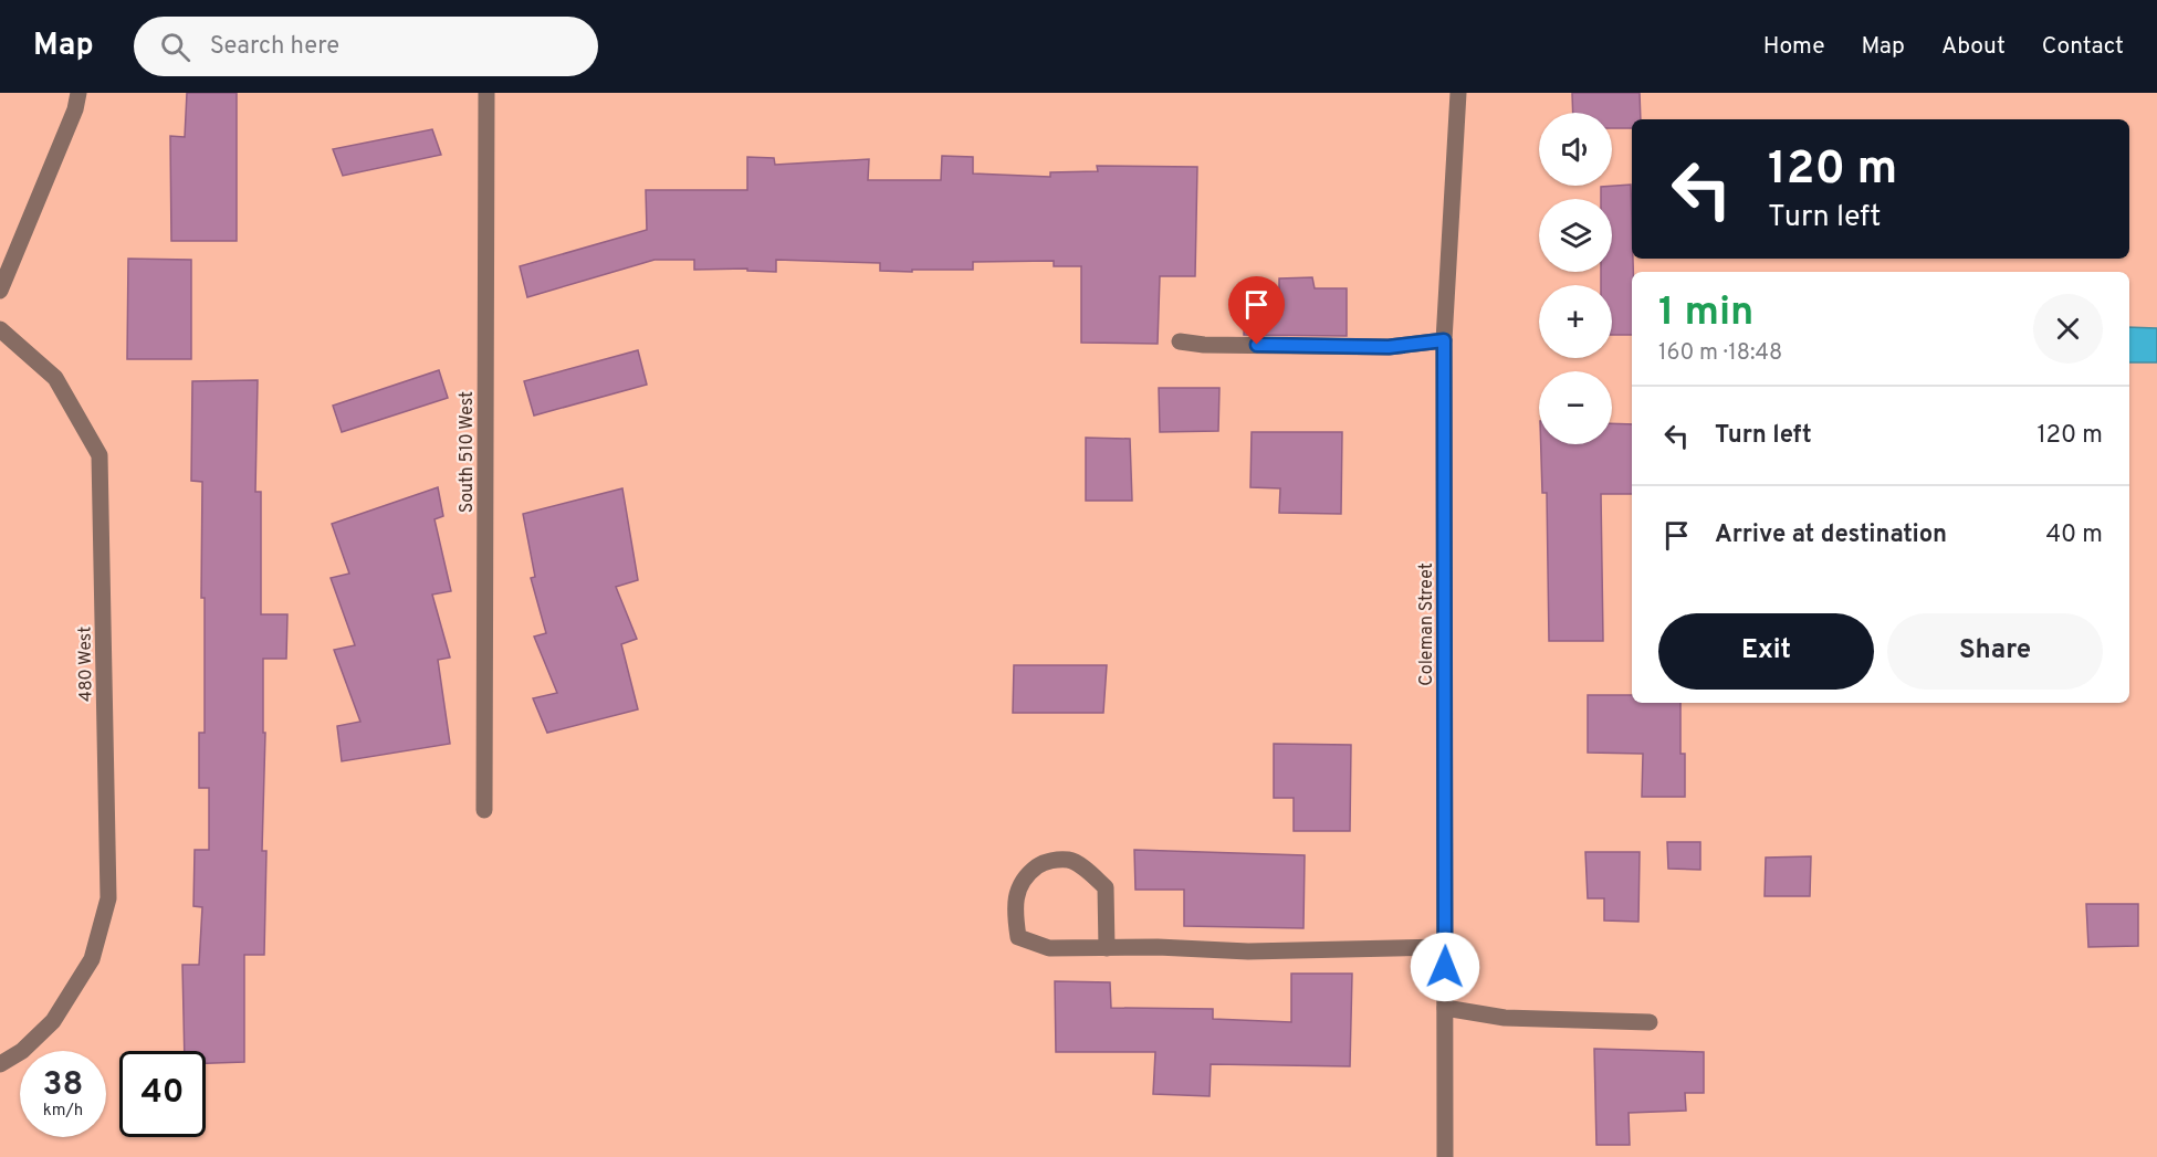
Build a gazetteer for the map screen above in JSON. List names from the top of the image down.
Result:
{
  "streets": {
    "street": ["South 510 West", "Coleman Street", "480 West"]
  },
  "page": {
    "header": "Map",
    "search": "Search here",
    "nav": [
      "Home",
      "Map",
      "About",
      "Contact"
    ],
    "map_buttons": ["+", "−"],
    "turn": ["120 m", "Turn left"],
    "heading": ["1 min", "160 m · 18:48"],
    "list": [
      {
        "name": "Turn left",
        "value": "120 m"
      },
      {
        "name": "Arrive at destination",
        "value": "40 m"
      }
    ],
    "buttons": ["Exit", "Share"],
    "speed": "38 km/h",
    "limit": "40"
  }
}
